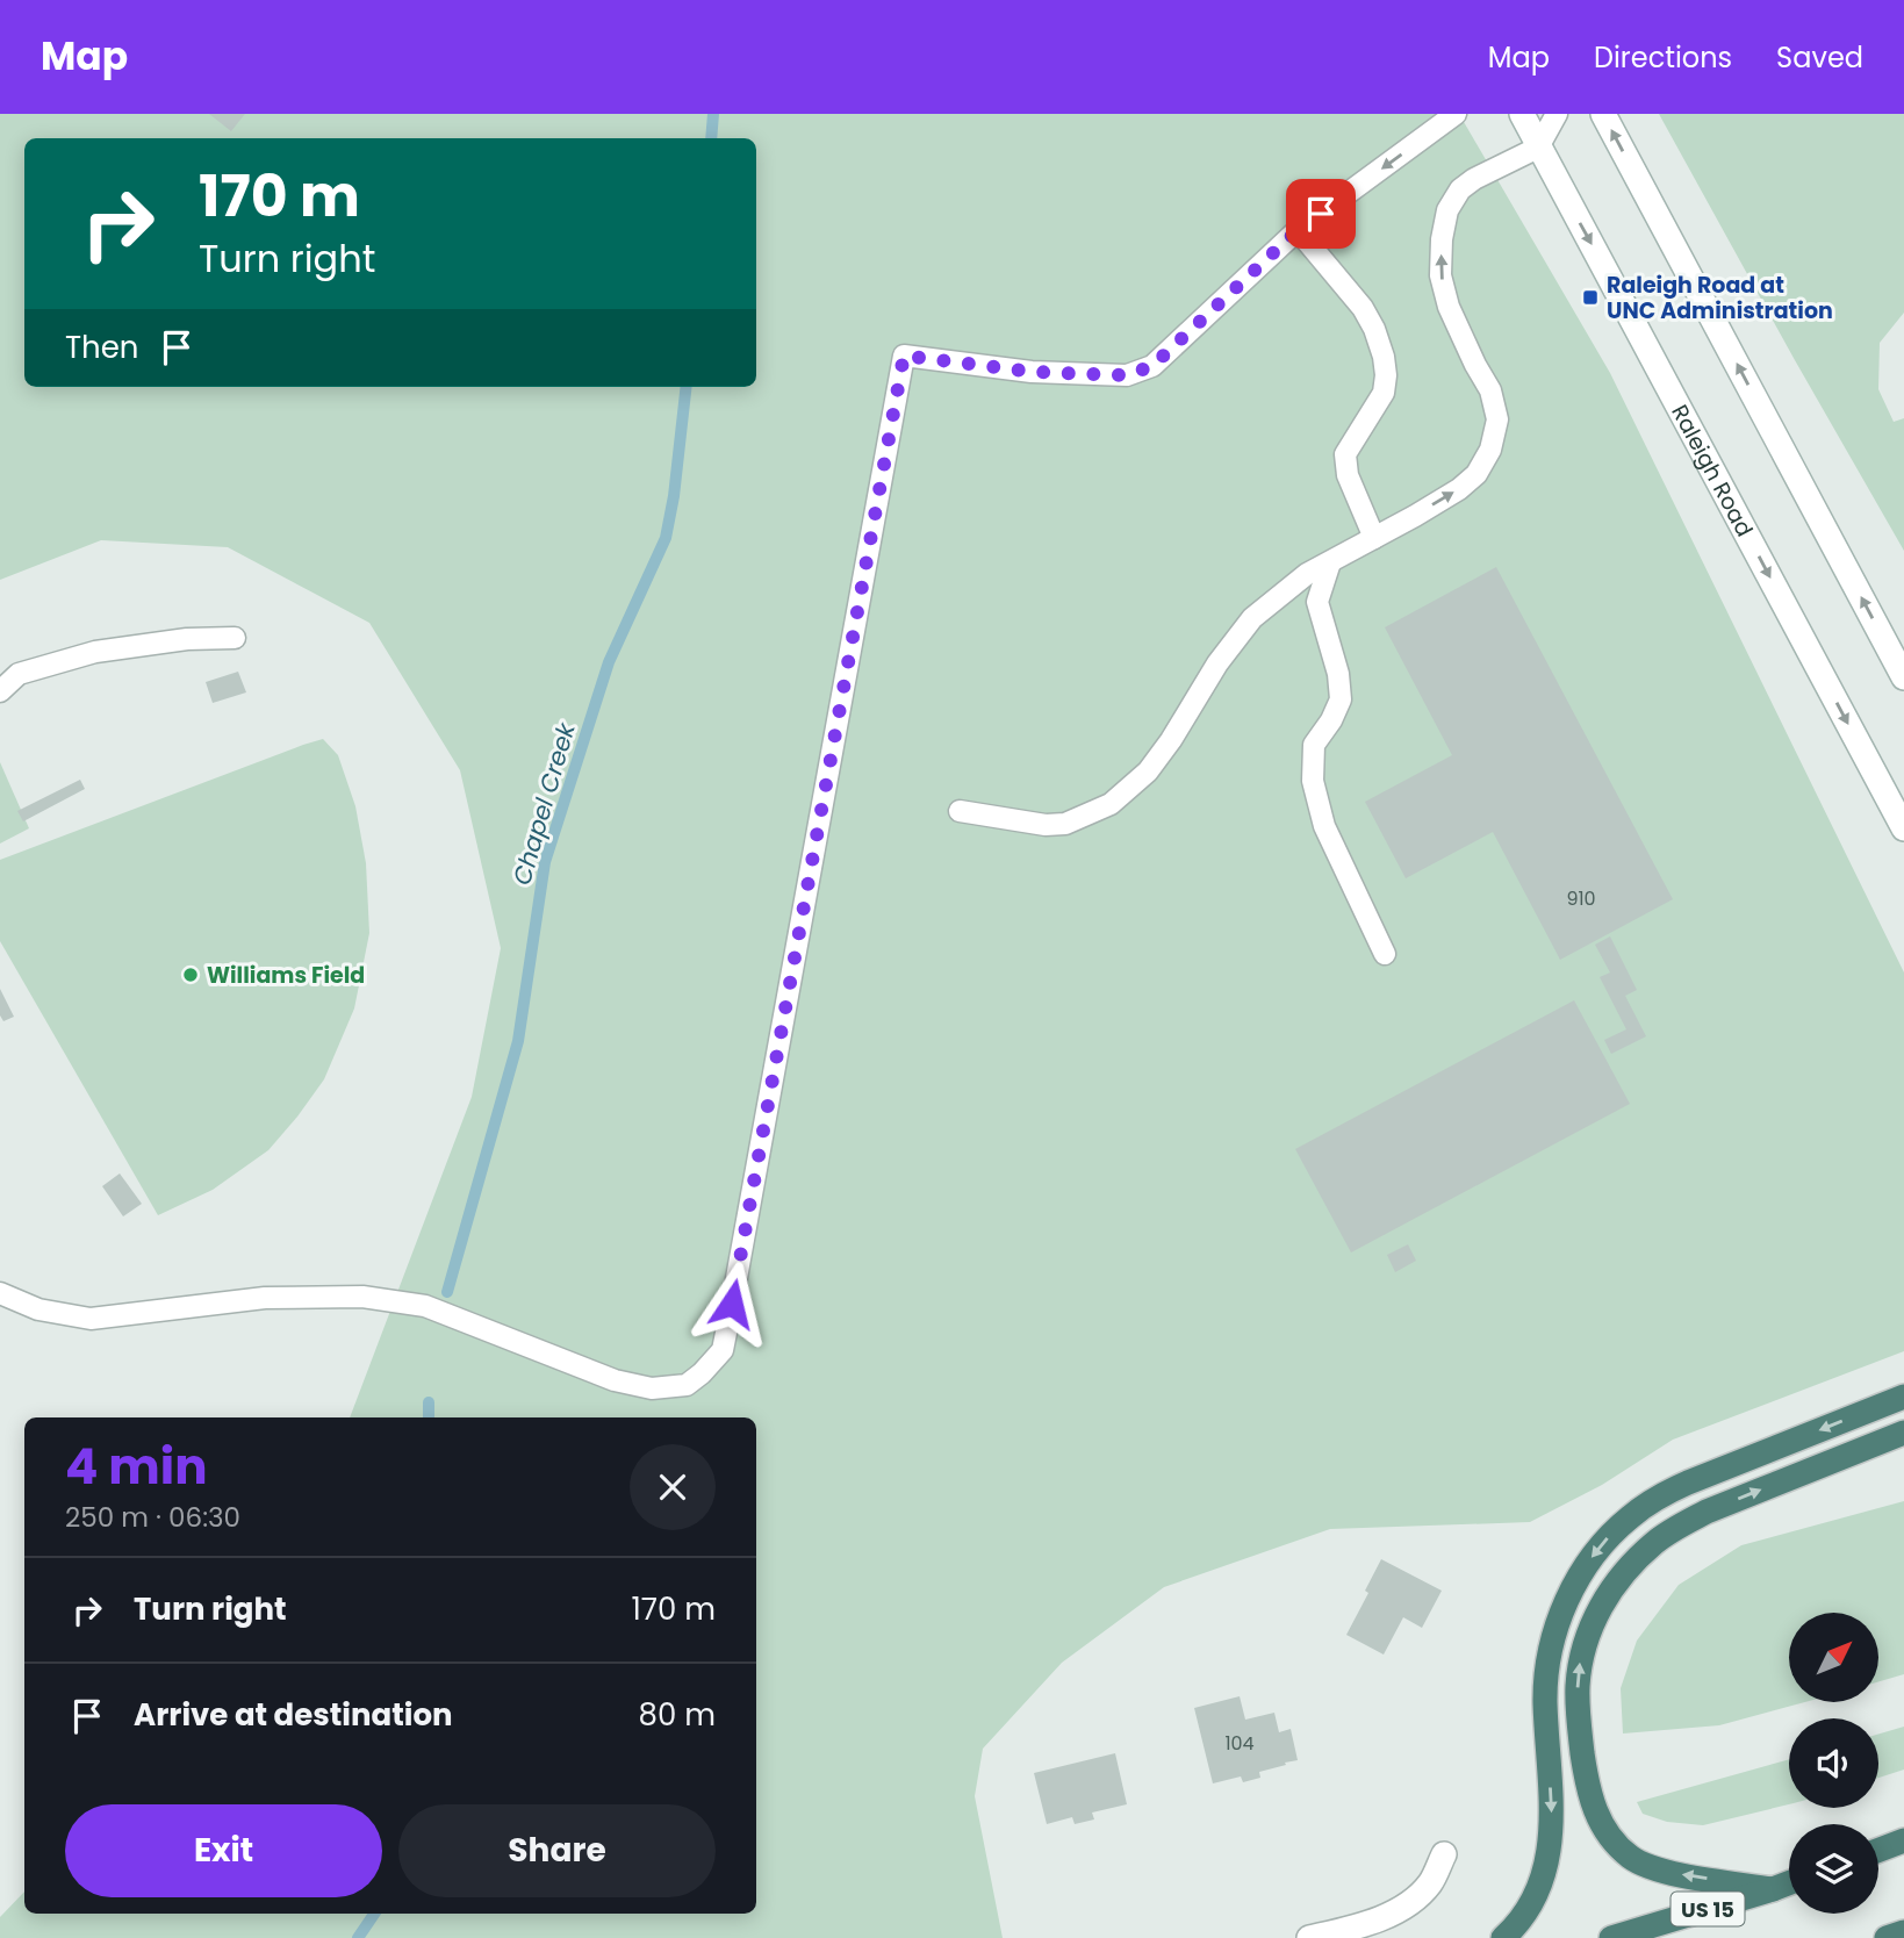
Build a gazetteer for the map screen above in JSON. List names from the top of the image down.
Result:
{
  "streets": {
    "highway": ["US 15"],
    "main road": ["Raleigh Road"]
  },
  "water": ["Chapel Creek"],
  "places": {
    "transit": ["Raleigh Road at UNC Administration"],
    "other": ["Williams Field"]
  },
  "house_numbers": ["910", "104"],
  "north": "top right",
  "page": {
    "header": "Map",
    "nav": ["Map", "Directions", "Saved"],
    "turn": ["170 m", "Turn right"],
    "then": "Then",
    "heading": ["4 min", "250 m · 06:30"],
    "list": [
      {
        "name": "Turn right",
        "value": "170 m"
      },
      {
        "name": "Arrive at destination",
        "value": "80 m"
      }
    ],
    "buttons": ["Exit", "Share"]
  }
}
